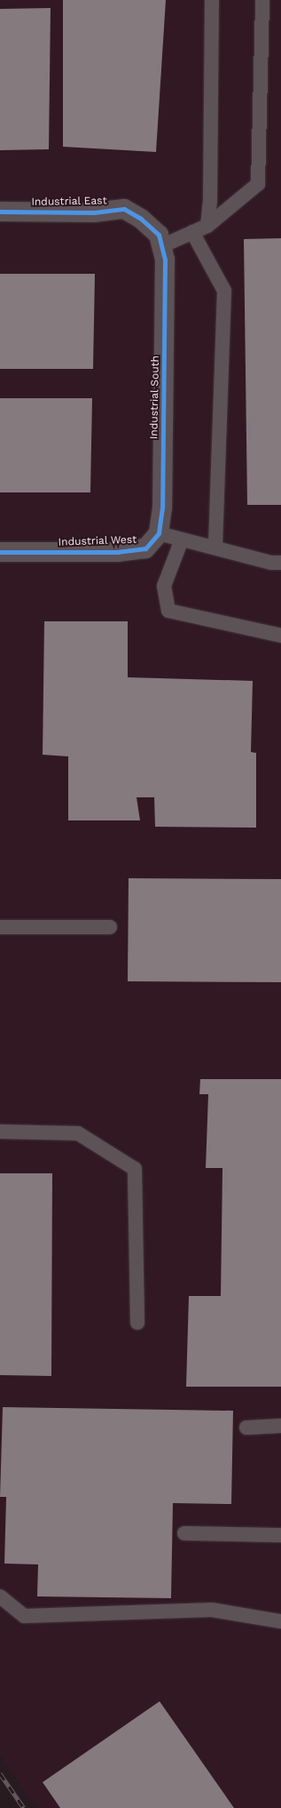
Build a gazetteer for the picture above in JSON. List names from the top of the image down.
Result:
{
  "streets": {
    "street": ["Industrial East", "Industrial South", "Industrial West"]
  },
  "crossings": [
    ["Industrial East", "Industrial South"],
    ["Industrial South", "Industrial West"]
  ]
}
